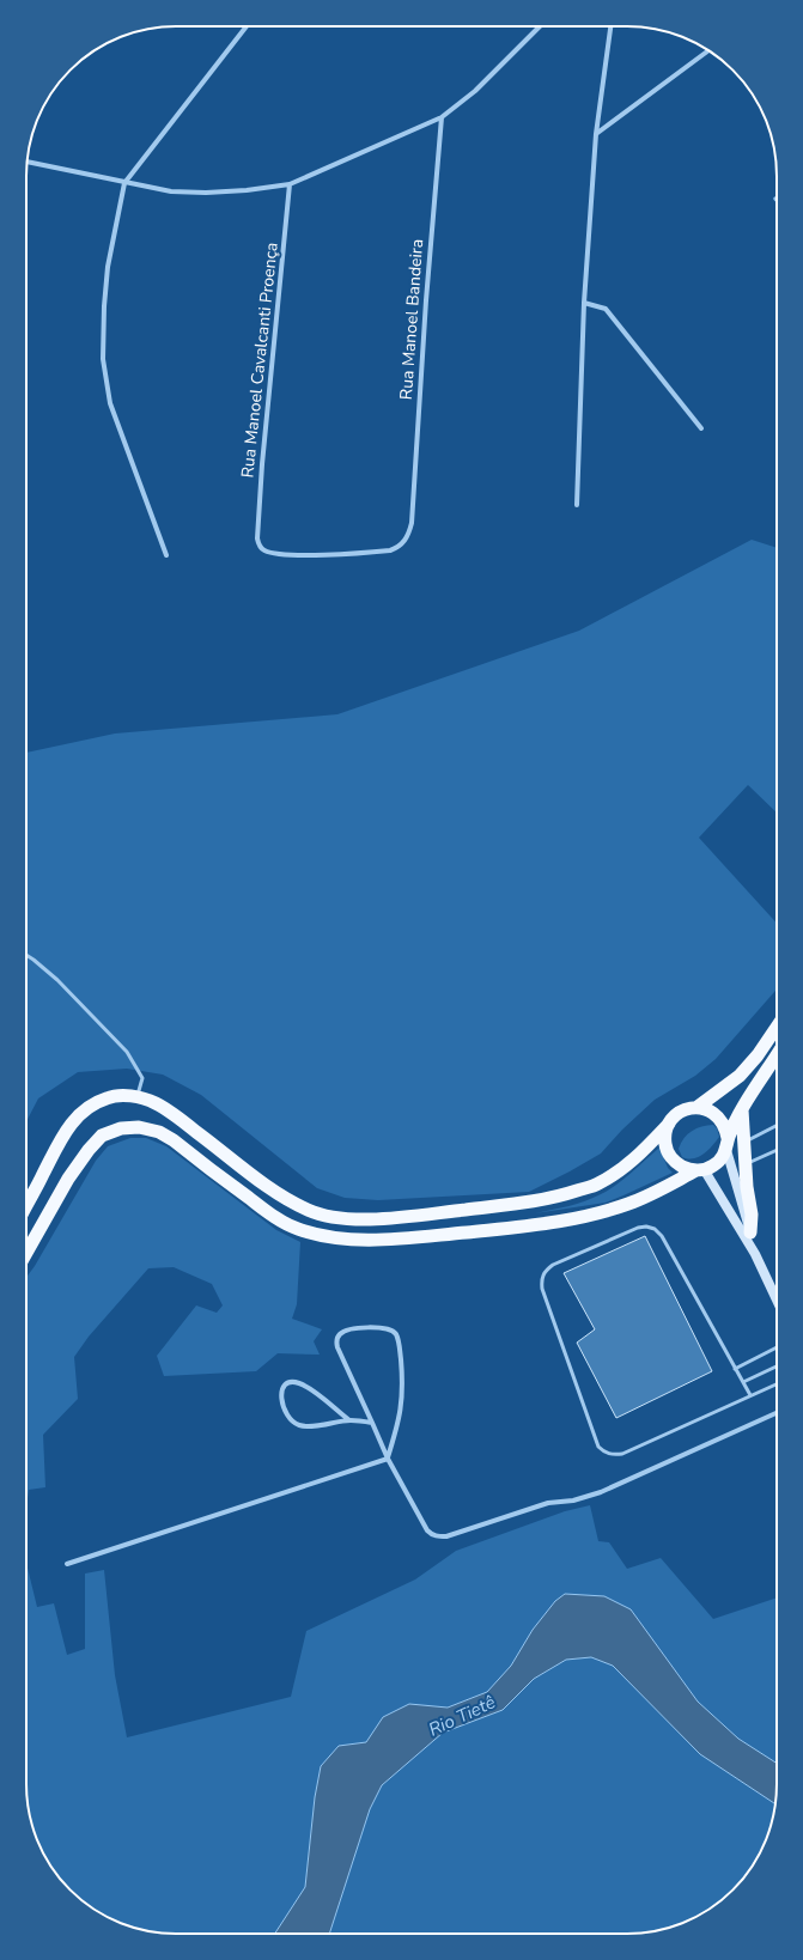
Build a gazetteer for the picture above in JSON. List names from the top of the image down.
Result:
{
  "streets": {
    "street": ["Rua Manoel Bandeira", "Rua Manoel Cavalcanti Proença"]
  },
  "crossings": [
    ["Rua Manoel Bandeira", "Rua Manoel Cavalcanti Proença"]
  ],
  "water": ["Rio Tietê"]
}
